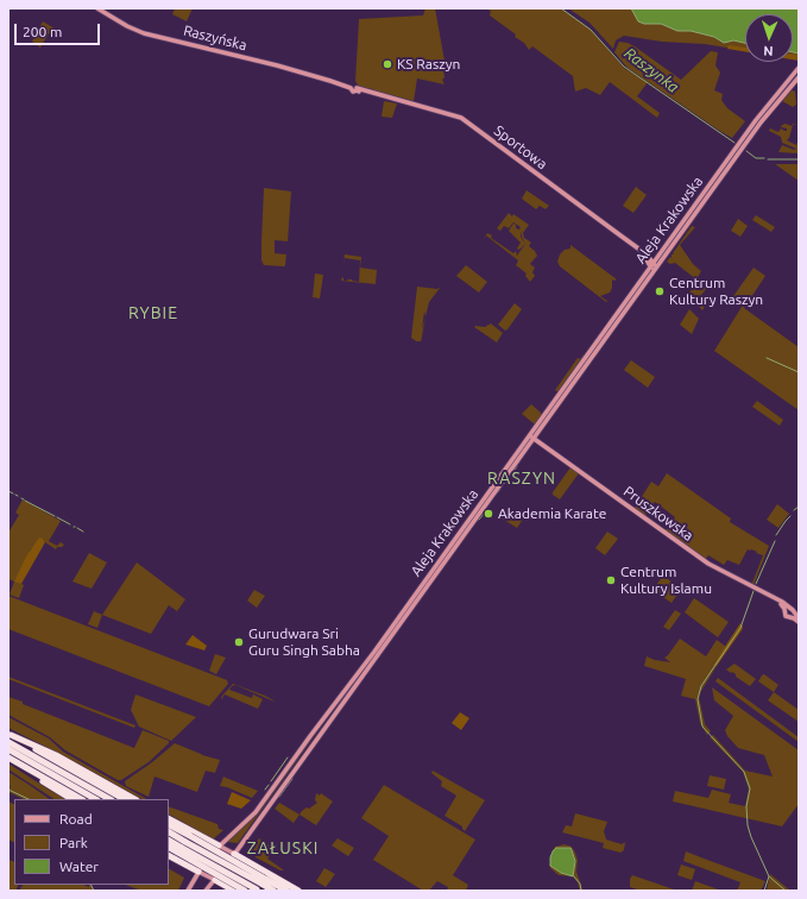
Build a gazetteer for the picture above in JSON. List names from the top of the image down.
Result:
{
  "streets": {
    "main road": [
      "Raszyńska",
      "Sportowa",
      "Aleja Krakowska",
      "Pruszkowska"
    ]
  },
  "crossings": [
    ["Raszyńska", "Sportowa"],
    ["Sportowa", "Aleja Krakowska"],
    ["Aleja Krakowska", "Pruszkowska"]
  ],
  "districts": ["RYBIE", "RASZYN", "ZAŁUSKI"],
  "water": ["Raszynka"],
  "places": [
    "KS Raszyn",
    "Centrum Kultury Raszyn",
    "Akademia Karate",
    "Centrum Kultury Islamu",
    "Gurudwara Sri Guru Singh Sabha"
  ],
  "legend": ["Road", "Park", "Water"],
  "scale_bar": "200 m",
  "north": "bottom"
}
